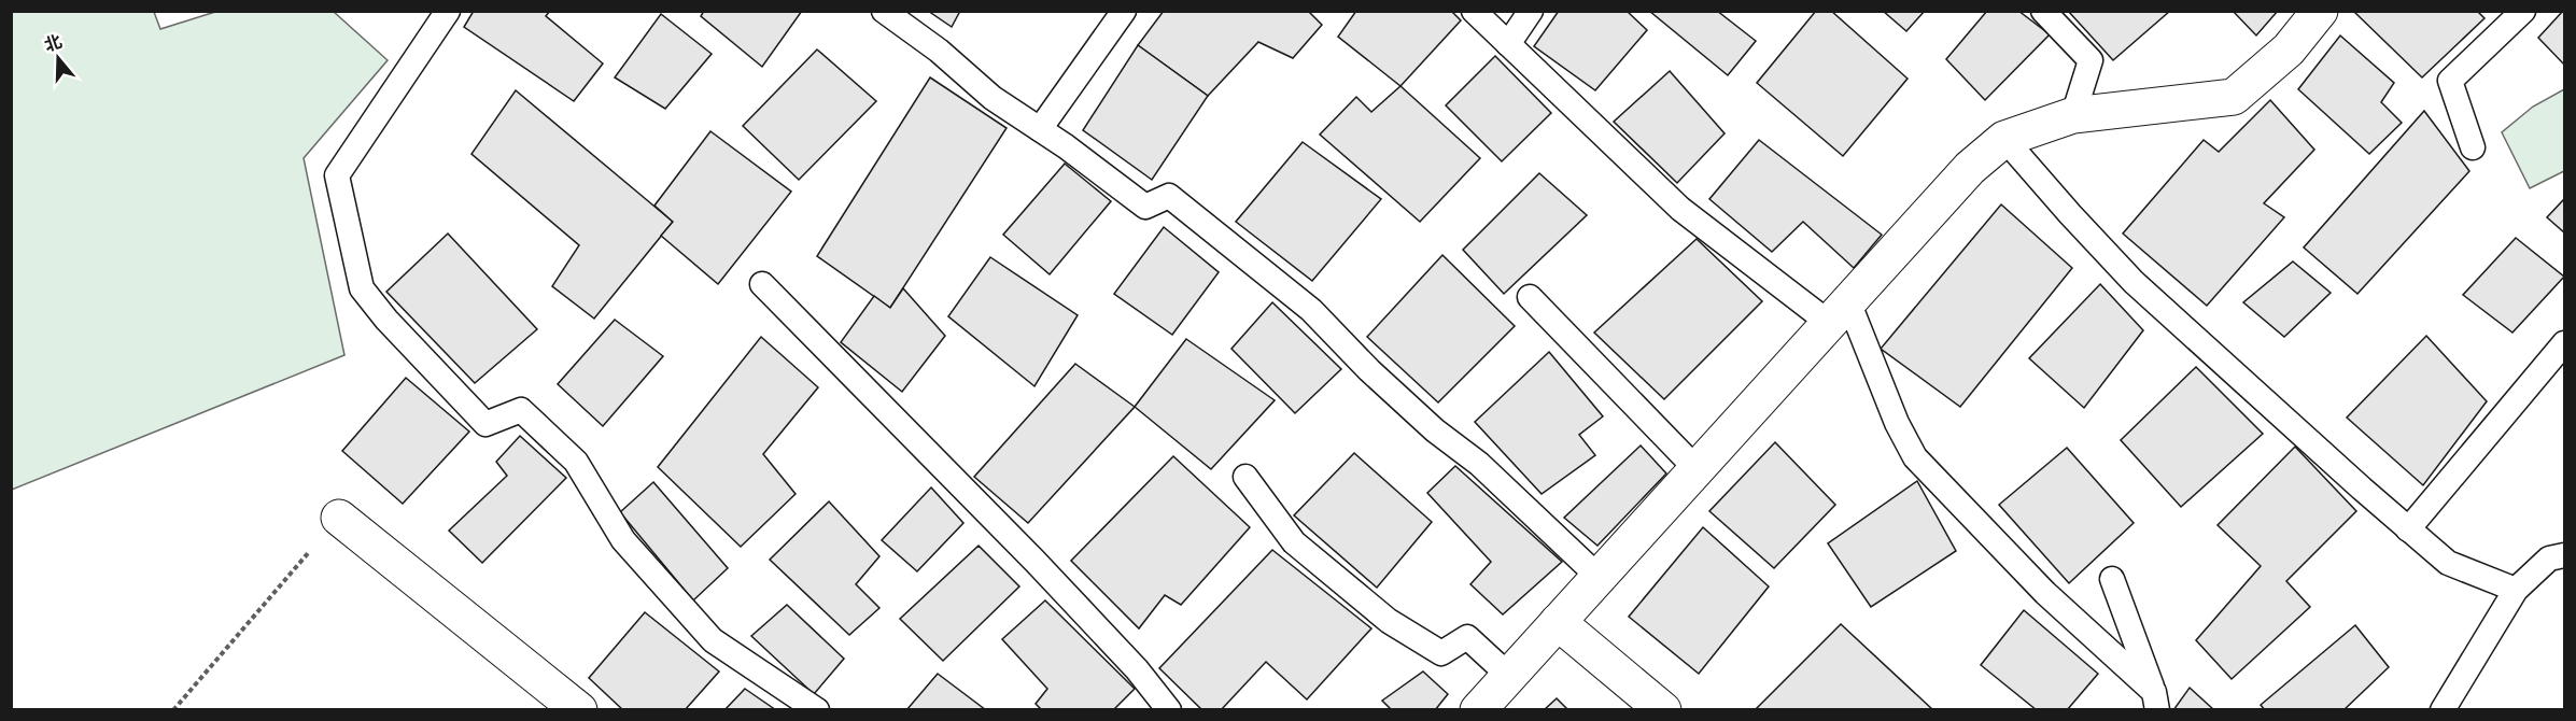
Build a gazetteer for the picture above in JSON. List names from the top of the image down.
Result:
{
  "north": "top"
}
